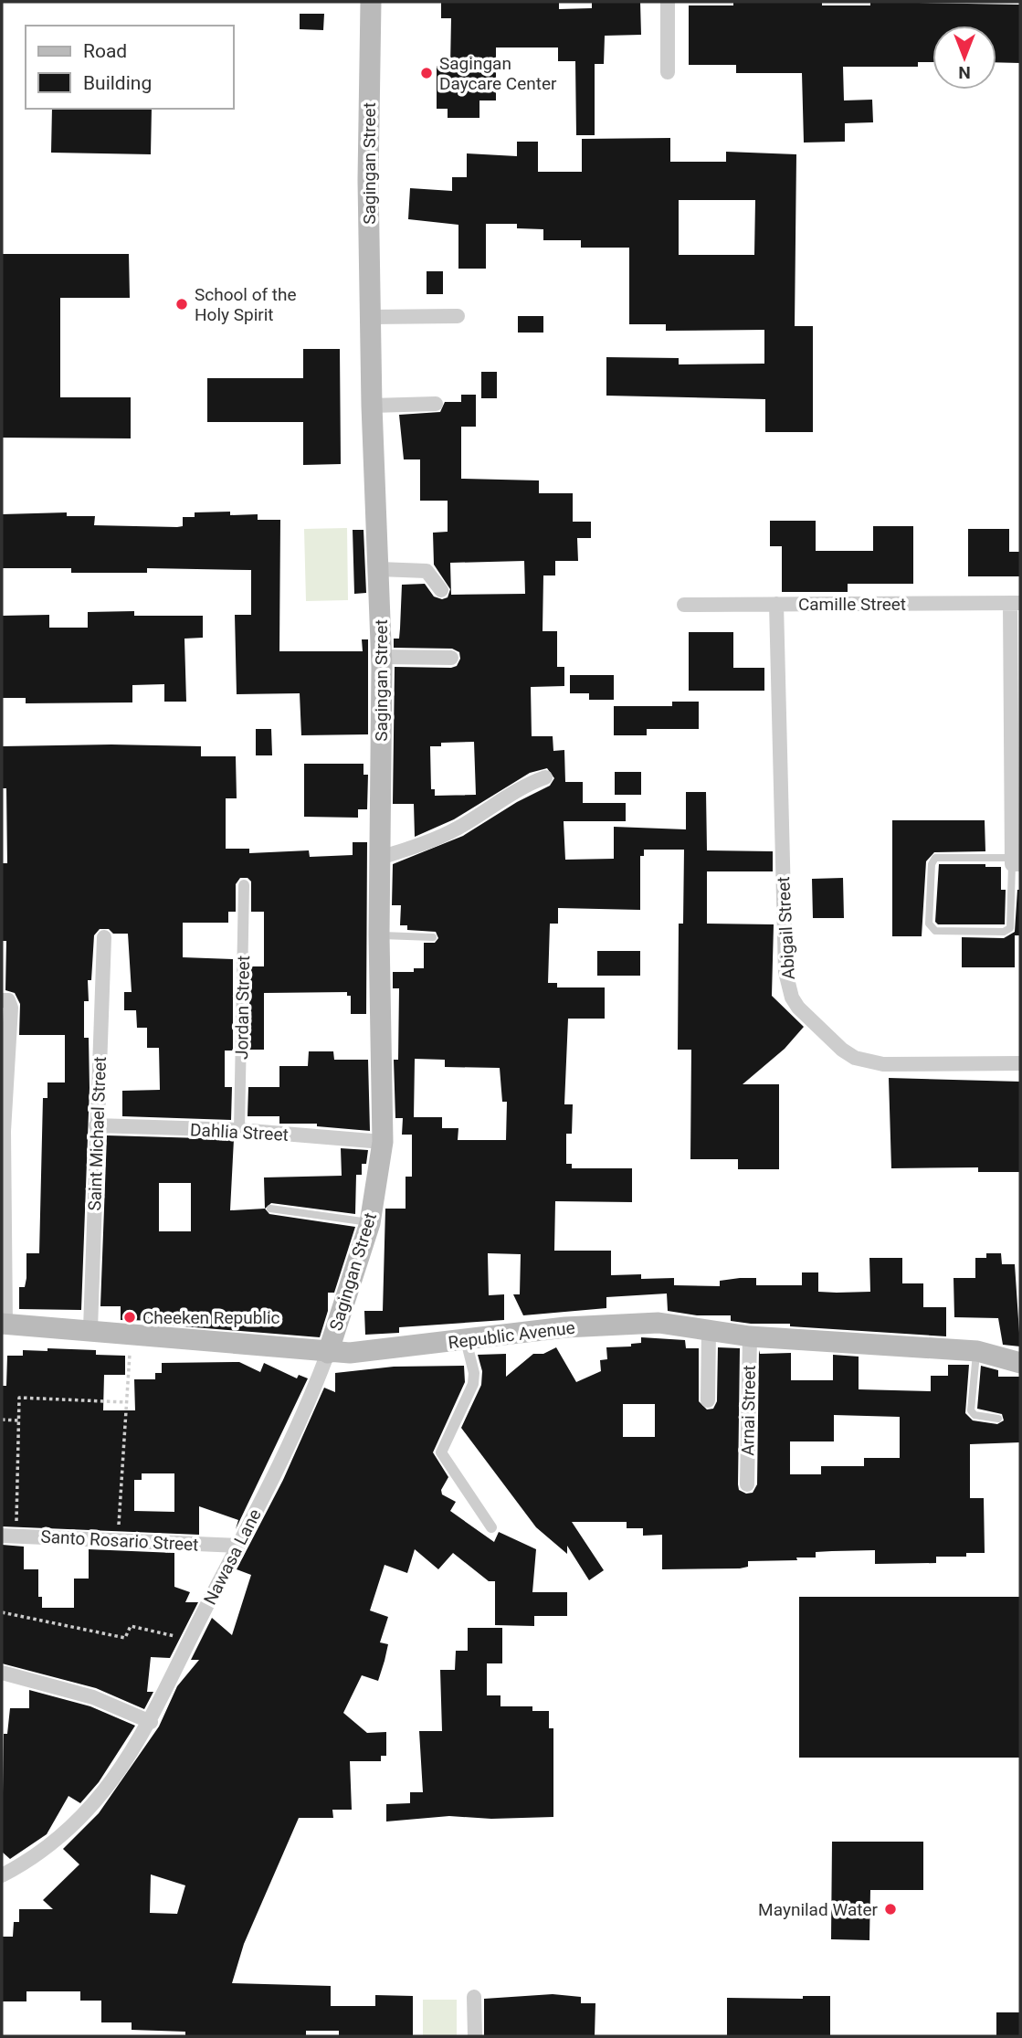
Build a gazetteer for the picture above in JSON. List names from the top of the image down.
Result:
{
  "streets": {
    "main road": ["Sagingan Street", "Republic Avenue"],
    "street": [
      "Camille Street",
      "Abigail Street",
      "Jordan Street",
      "Dahlia Street",
      "Saint Michael Street",
      "Arnai Street",
      "Santo Rosario Street",
      "Nawasa Lane"
    ]
  },
  "crossings": [
    ["Sagingan Street", "Dahlia Street"],
    ["Sagingan Street", "Republic Avenue"],
    ["Sagingan Street", "Nawasa Lane"],
    ["Camille Street", "Abigail Street"],
    ["Jordan Street", "Dahlia Street"],
    ["Dahlia Street", "Saint Michael Street"],
    ["Saint Michael Street", "Republic Avenue"],
    ["Republic Avenue", "Arnai Street"],
    ["Republic Avenue", "Nawasa Lane"],
    ["Santo Rosario Street", "Nawasa Lane"]
  ],
  "places": [
    "Sagingan Daycare Center",
    "School of the Holy Spirit",
    "Cheeken Republic",
    "Maynilad Water"
  ],
  "legend": ["Road", "Building"],
  "north": "bottom"
}
